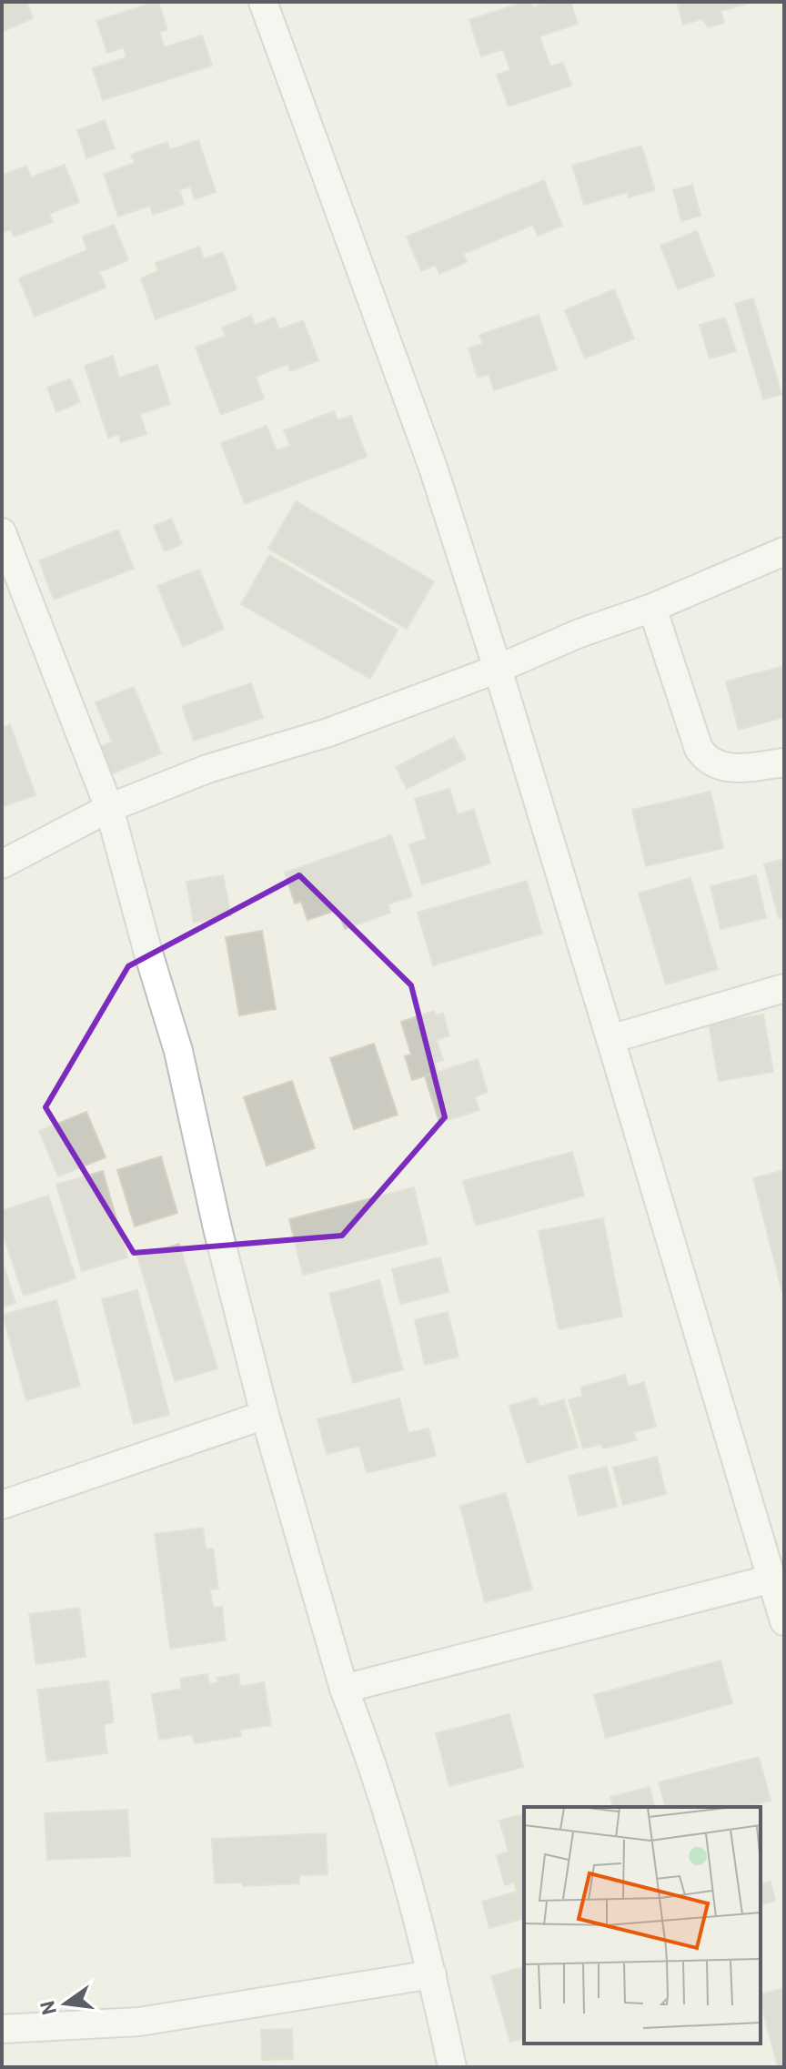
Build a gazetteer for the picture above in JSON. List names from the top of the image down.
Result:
{
  "north": "left"
}
